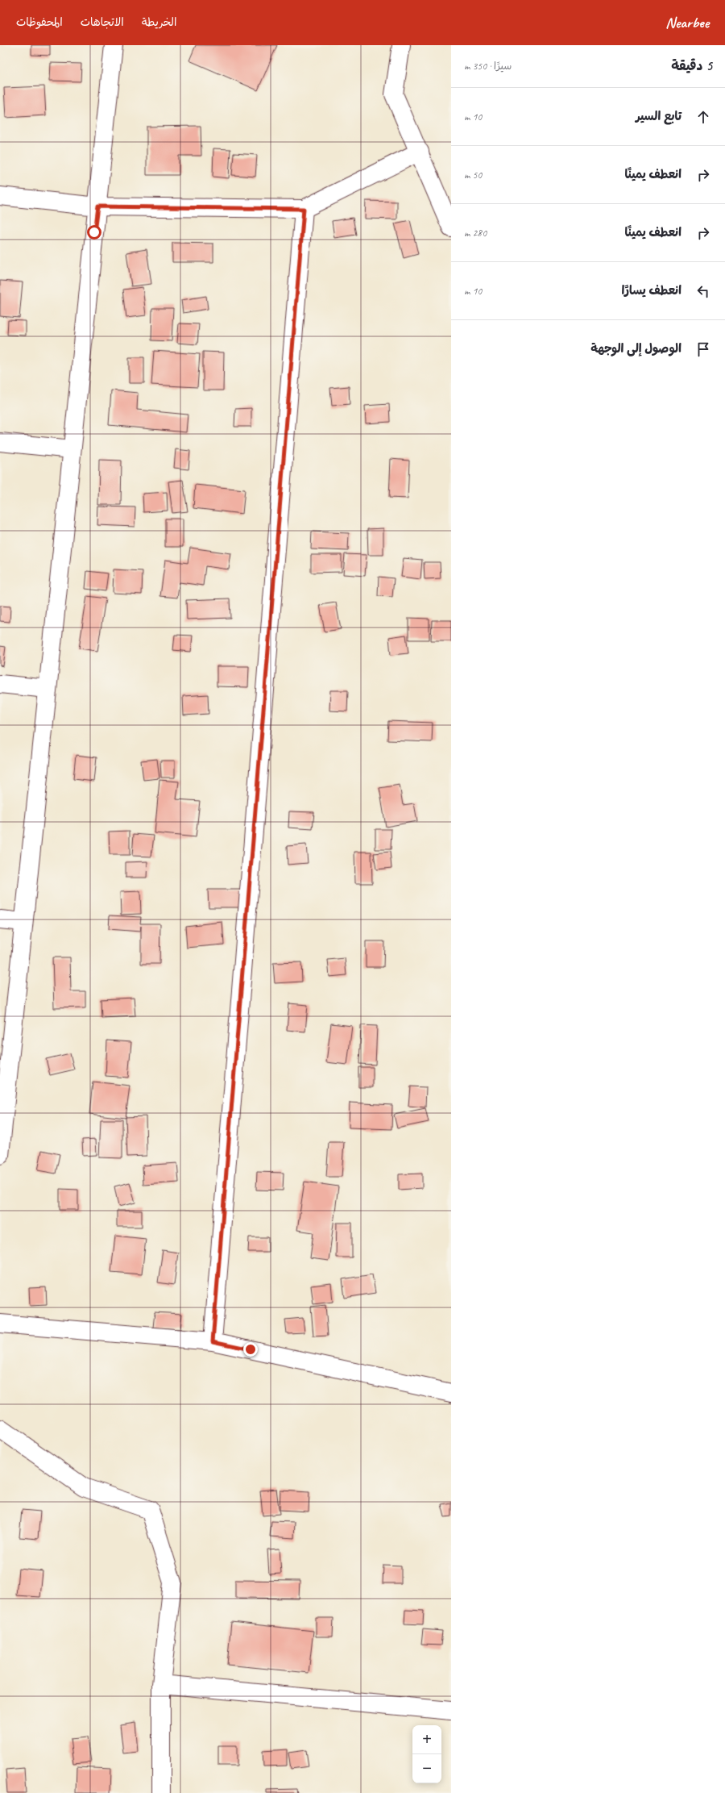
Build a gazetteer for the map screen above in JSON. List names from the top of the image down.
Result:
{
  "page": {
    "header": "Nearbee",
    "nav": ["الخريطة", "الاتجاهات", "المحفوظات"],
    "heading": ["5 دقيقة", "سيرًا · 350 m"],
    "list": [
      ["تابع السير", "10 m"],
      ["انعطف يمينًا", "50 m"],
      ["انعطف يمينًا", "280 m"],
      ["انعطف يسارًا", "10 m"],
      "الوصول إلى الوجهة"
    ],
    "map_buttons": ["+", "−"]
  }
}
